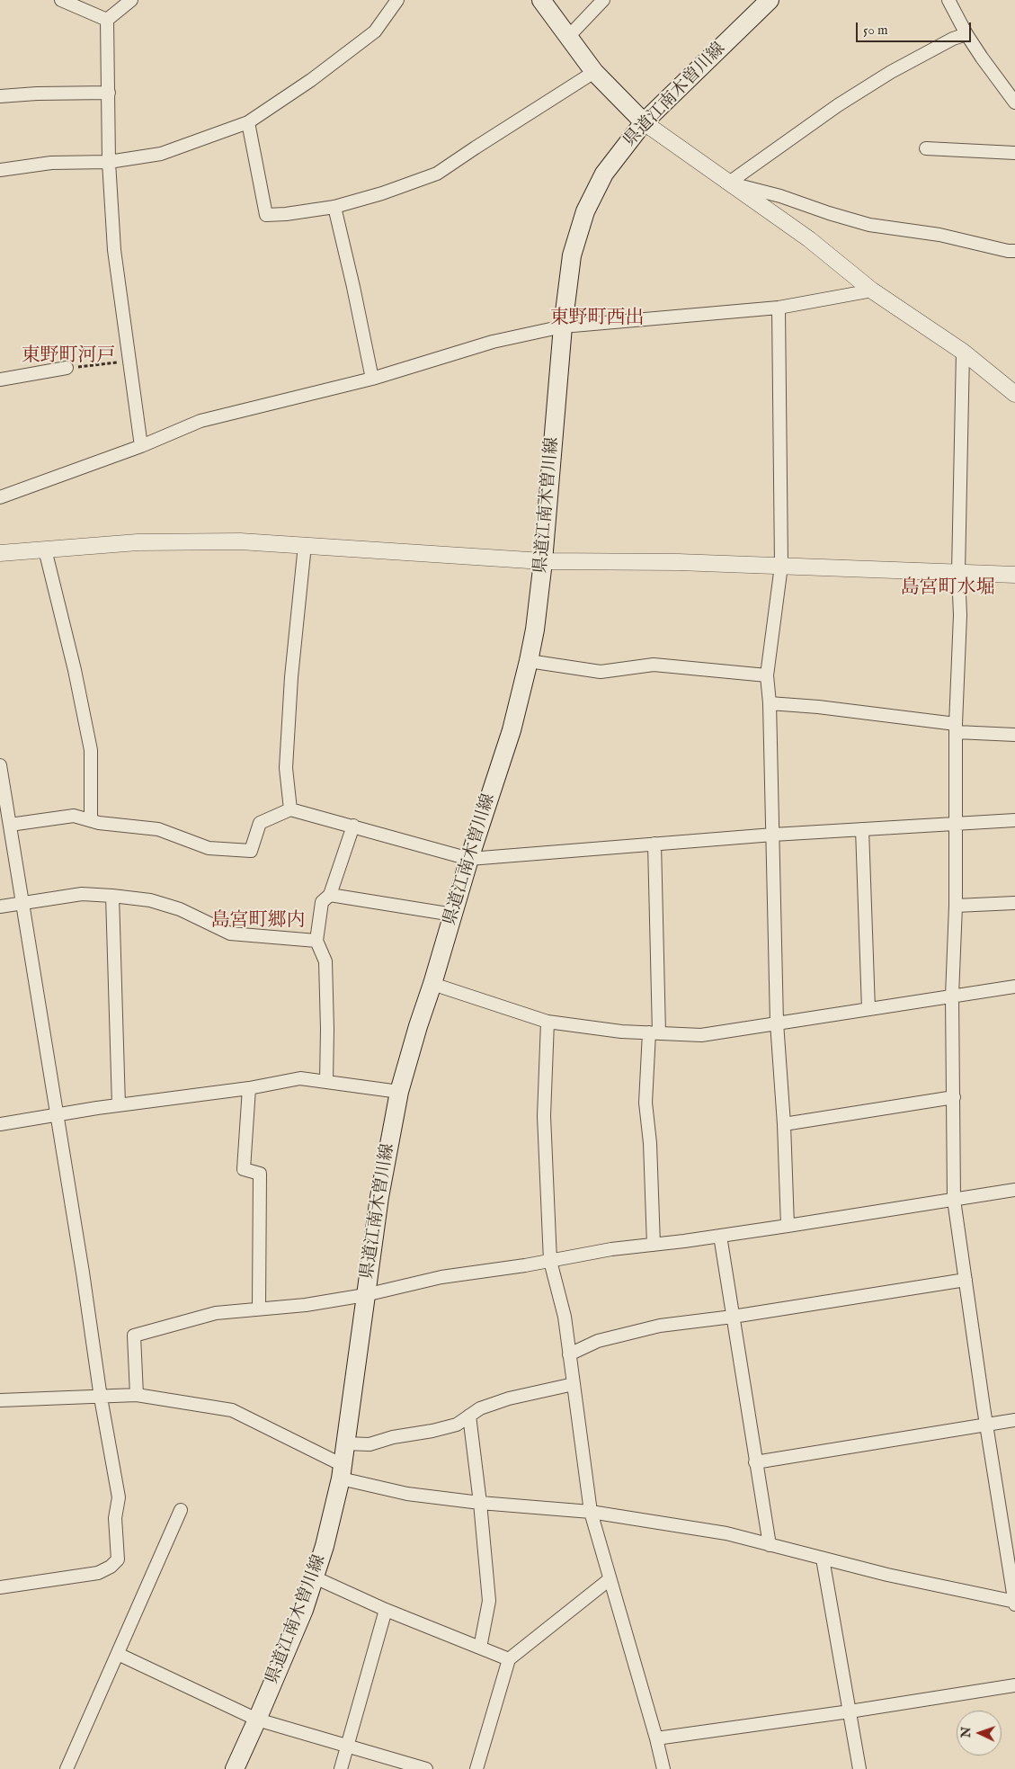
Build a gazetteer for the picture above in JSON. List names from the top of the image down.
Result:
{
  "streets": {
    "main road": ["県道江南木曽川線"]
  },
  "districts": [
    "東野町西出",
    "東野町河戸",
    "島宮町水堀",
    "島宮町郷内"
  ],
  "scale_bar": "50 m",
  "north": "left"
}
